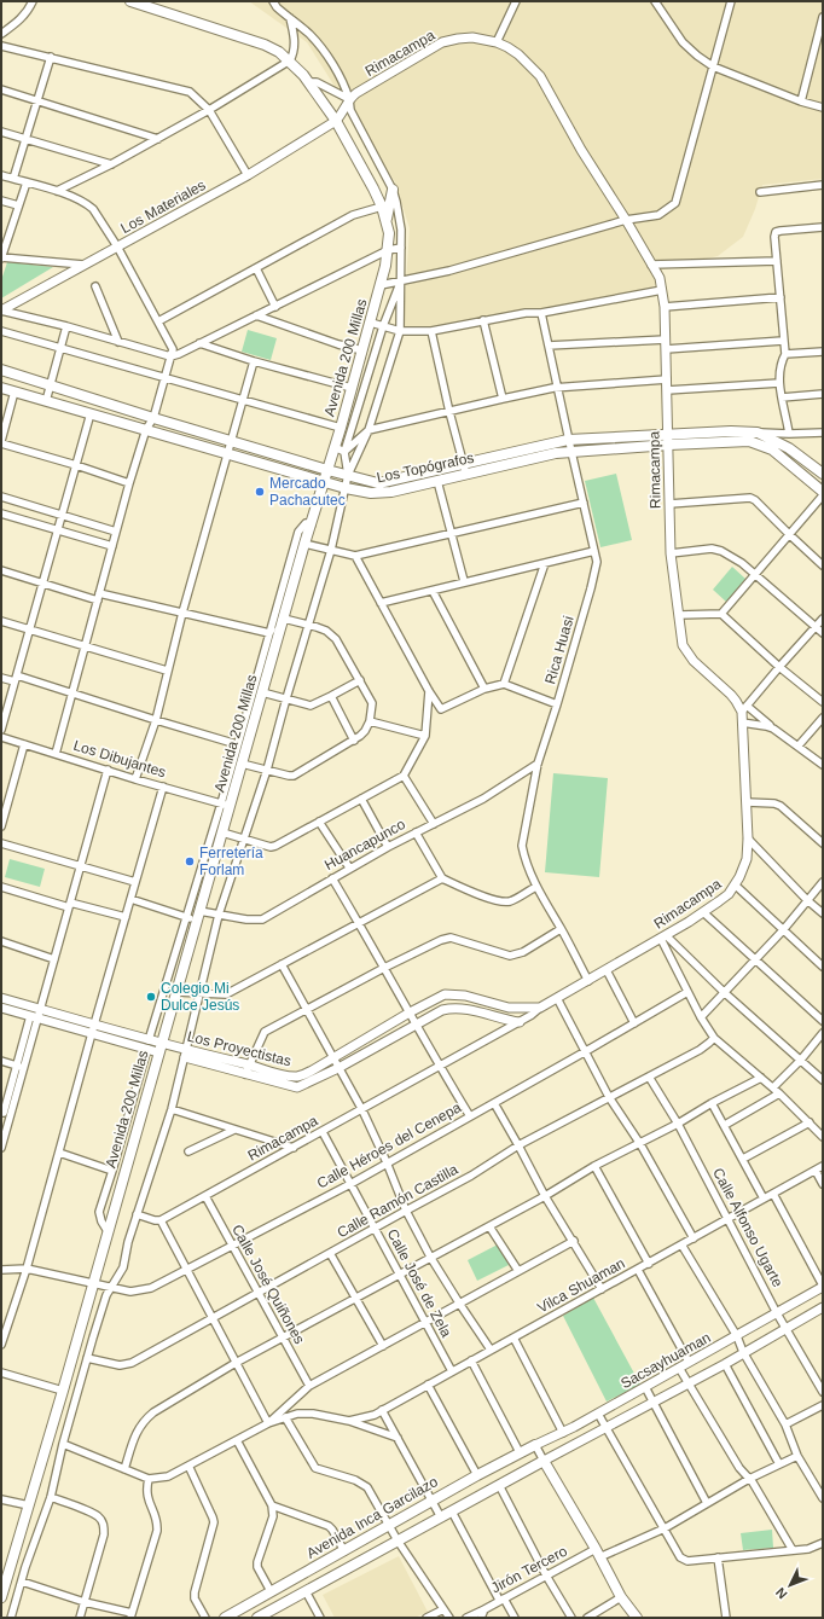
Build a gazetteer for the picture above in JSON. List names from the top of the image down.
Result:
{
  "streets": {
    "main road": ["Avenida 200 Millas", "Los Topógrafos", "Avenida Inca Garcilazo"],
    "street": [
      "Rimacampa",
      "Los Materiales",
      "Rica Huasi",
      "Los Dibujantes",
      "Huancapunco",
      "Los Proyectistas",
      "Calle Héroes del Cenepa",
      "Calle Ramón Castilla",
      "Calle Alfonso Ugarte",
      "Calle José de Zela",
      "Calle José Quiñones",
      "Vilca Shuaman",
      "Sacsayhuaman",
      "Jirón Tercero"
    ]
  },
  "crossings": [
    ["Rimacampa", "Los Materiales"],
    ["Rimacampa", "Avenida 200 Millas"],
    ["Rimacampa", "Los Topógrafos"],
    ["Rimacampa", "Rica Huasi"],
    ["Rimacampa", "Los Proyectistas"],
    ["Rimacampa", "Calle José de Zela"],
    ["Rimacampa", "Calle José Quiñones"],
    ["Los Materiales", "Avenida 200 Millas"],
    ["Avenida 200 Millas", "Los Topógrafos"],
    ["Avenida 200 Millas", "Los Dibujantes"],
    ["Avenida 200 Millas", "Huancapunco"],
    ["Avenida 200 Millas", "Los Proyectistas"],
    ["Avenida 200 Millas", "Calle Héroes del Cenepa"],
    ["Los Topógrafos", "Rica Huasi"],
    ["Rica Huasi", "Huancapunco"],
    ["Calle Héroes del Cenepa", "Calle José de Zela"],
    ["Calle Héroes del Cenepa", "Calle José Quiñones"],
    ["Calle Ramón Castilla", "Calle Alfonso Ugarte"],
    ["Calle Ramón Castilla", "Calle José de Zela"],
    ["Calle Ramón Castilla", "Calle José Quiñones"],
    ["Calle Alfonso Ugarte", "Vilca Shuaman"],
    ["Calle Alfonso Ugarte", "Sacsayhuaman"],
    ["Calle José de Zela", "Vilca Shuaman"],
    ["Sacsayhuaman", "Avenida Inca Garcilazo"]
  ],
  "places": ["Mercado Pachacutec", "Ferretería Forlam", "Colegio Mi Dulce Jesús"],
  "north": "bottom left"
}
